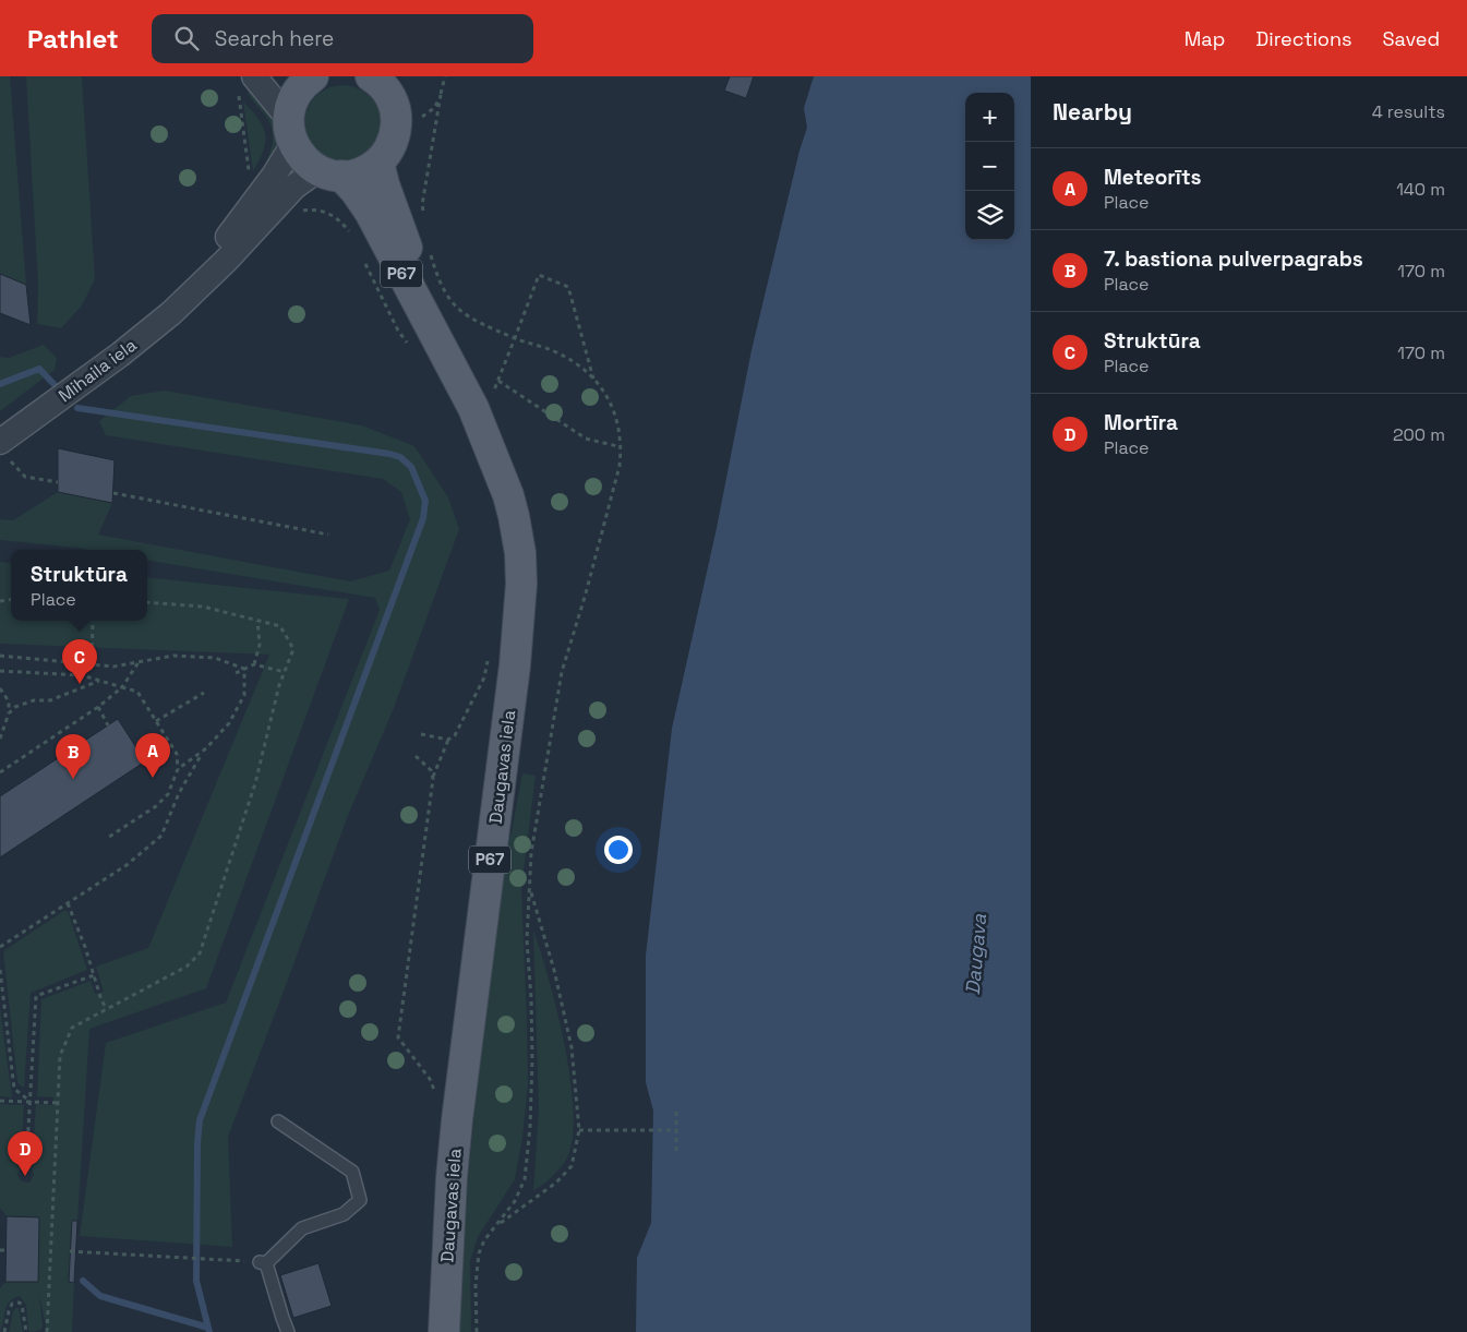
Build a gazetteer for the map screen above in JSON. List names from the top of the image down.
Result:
{
  "streets": {
    "main road": ["P67", "Daugavas iela"],
    "street": ["Mihaila iela"]
  },
  "crossings": [
    ["P67", "Mihaila iela"],
    ["P67", "Daugavas iela"],
    ["Mihaila iela", "Daugavas iela"]
  ],
  "water": ["Daugava"],
  "page": {
    "header": "Pathlet",
    "search": "Search here",
    "nav": ["Map", "Directions", "Saved"],
    "heading": ["Nearby", "4 results"],
    "map_buttons": ["+", "−"],
    "list": [
      {
        "mark": "A",
        "name": "Meteorīts",
        "note": "Place",
        "value": "140 m"
      },
      {
        "mark": "B",
        "name": "7. bastiona pulverpagrabs",
        "note": "Place",
        "value": "170 m"
      },
      {
        "mark": "C",
        "name": "Struktūra",
        "note": "Place",
        "value": "170 m"
      },
      {
        "mark": "D",
        "name": "Mortīra",
        "note": "Place",
        "value": "200 m"
      }
    ],
    "popup": ["Struktūra", "Place"],
    "pins": [
      "C",
      "A",
      "B",
      "D"
    ]
  }
}
